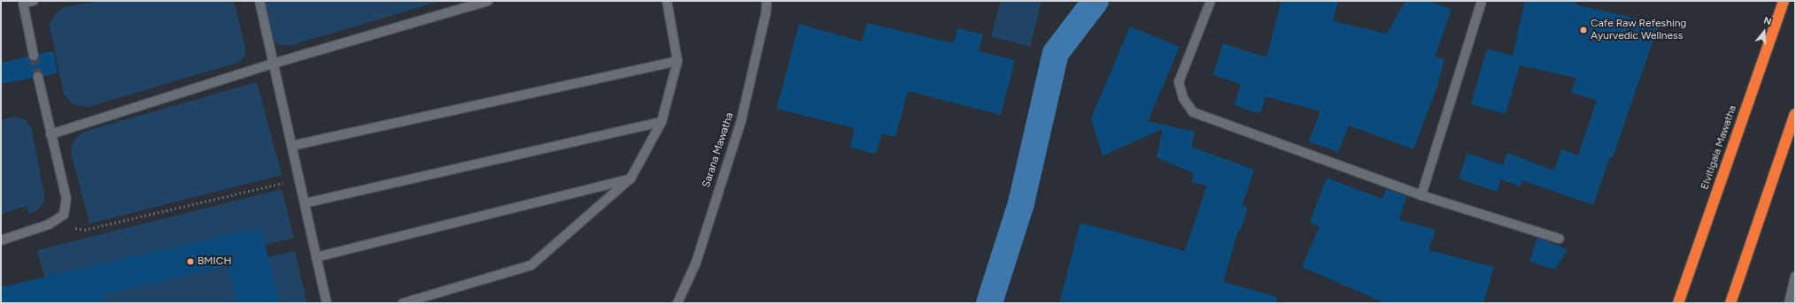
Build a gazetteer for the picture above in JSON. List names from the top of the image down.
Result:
{
  "streets": {
    "highway": ["Elvitigala Mawatha"],
    "street": ["Sarana Mawatha"]
  },
  "places": ["Cafe Raw Refeshing Ayurvedic Wellness", "BMICH"],
  "north": "top"
}
